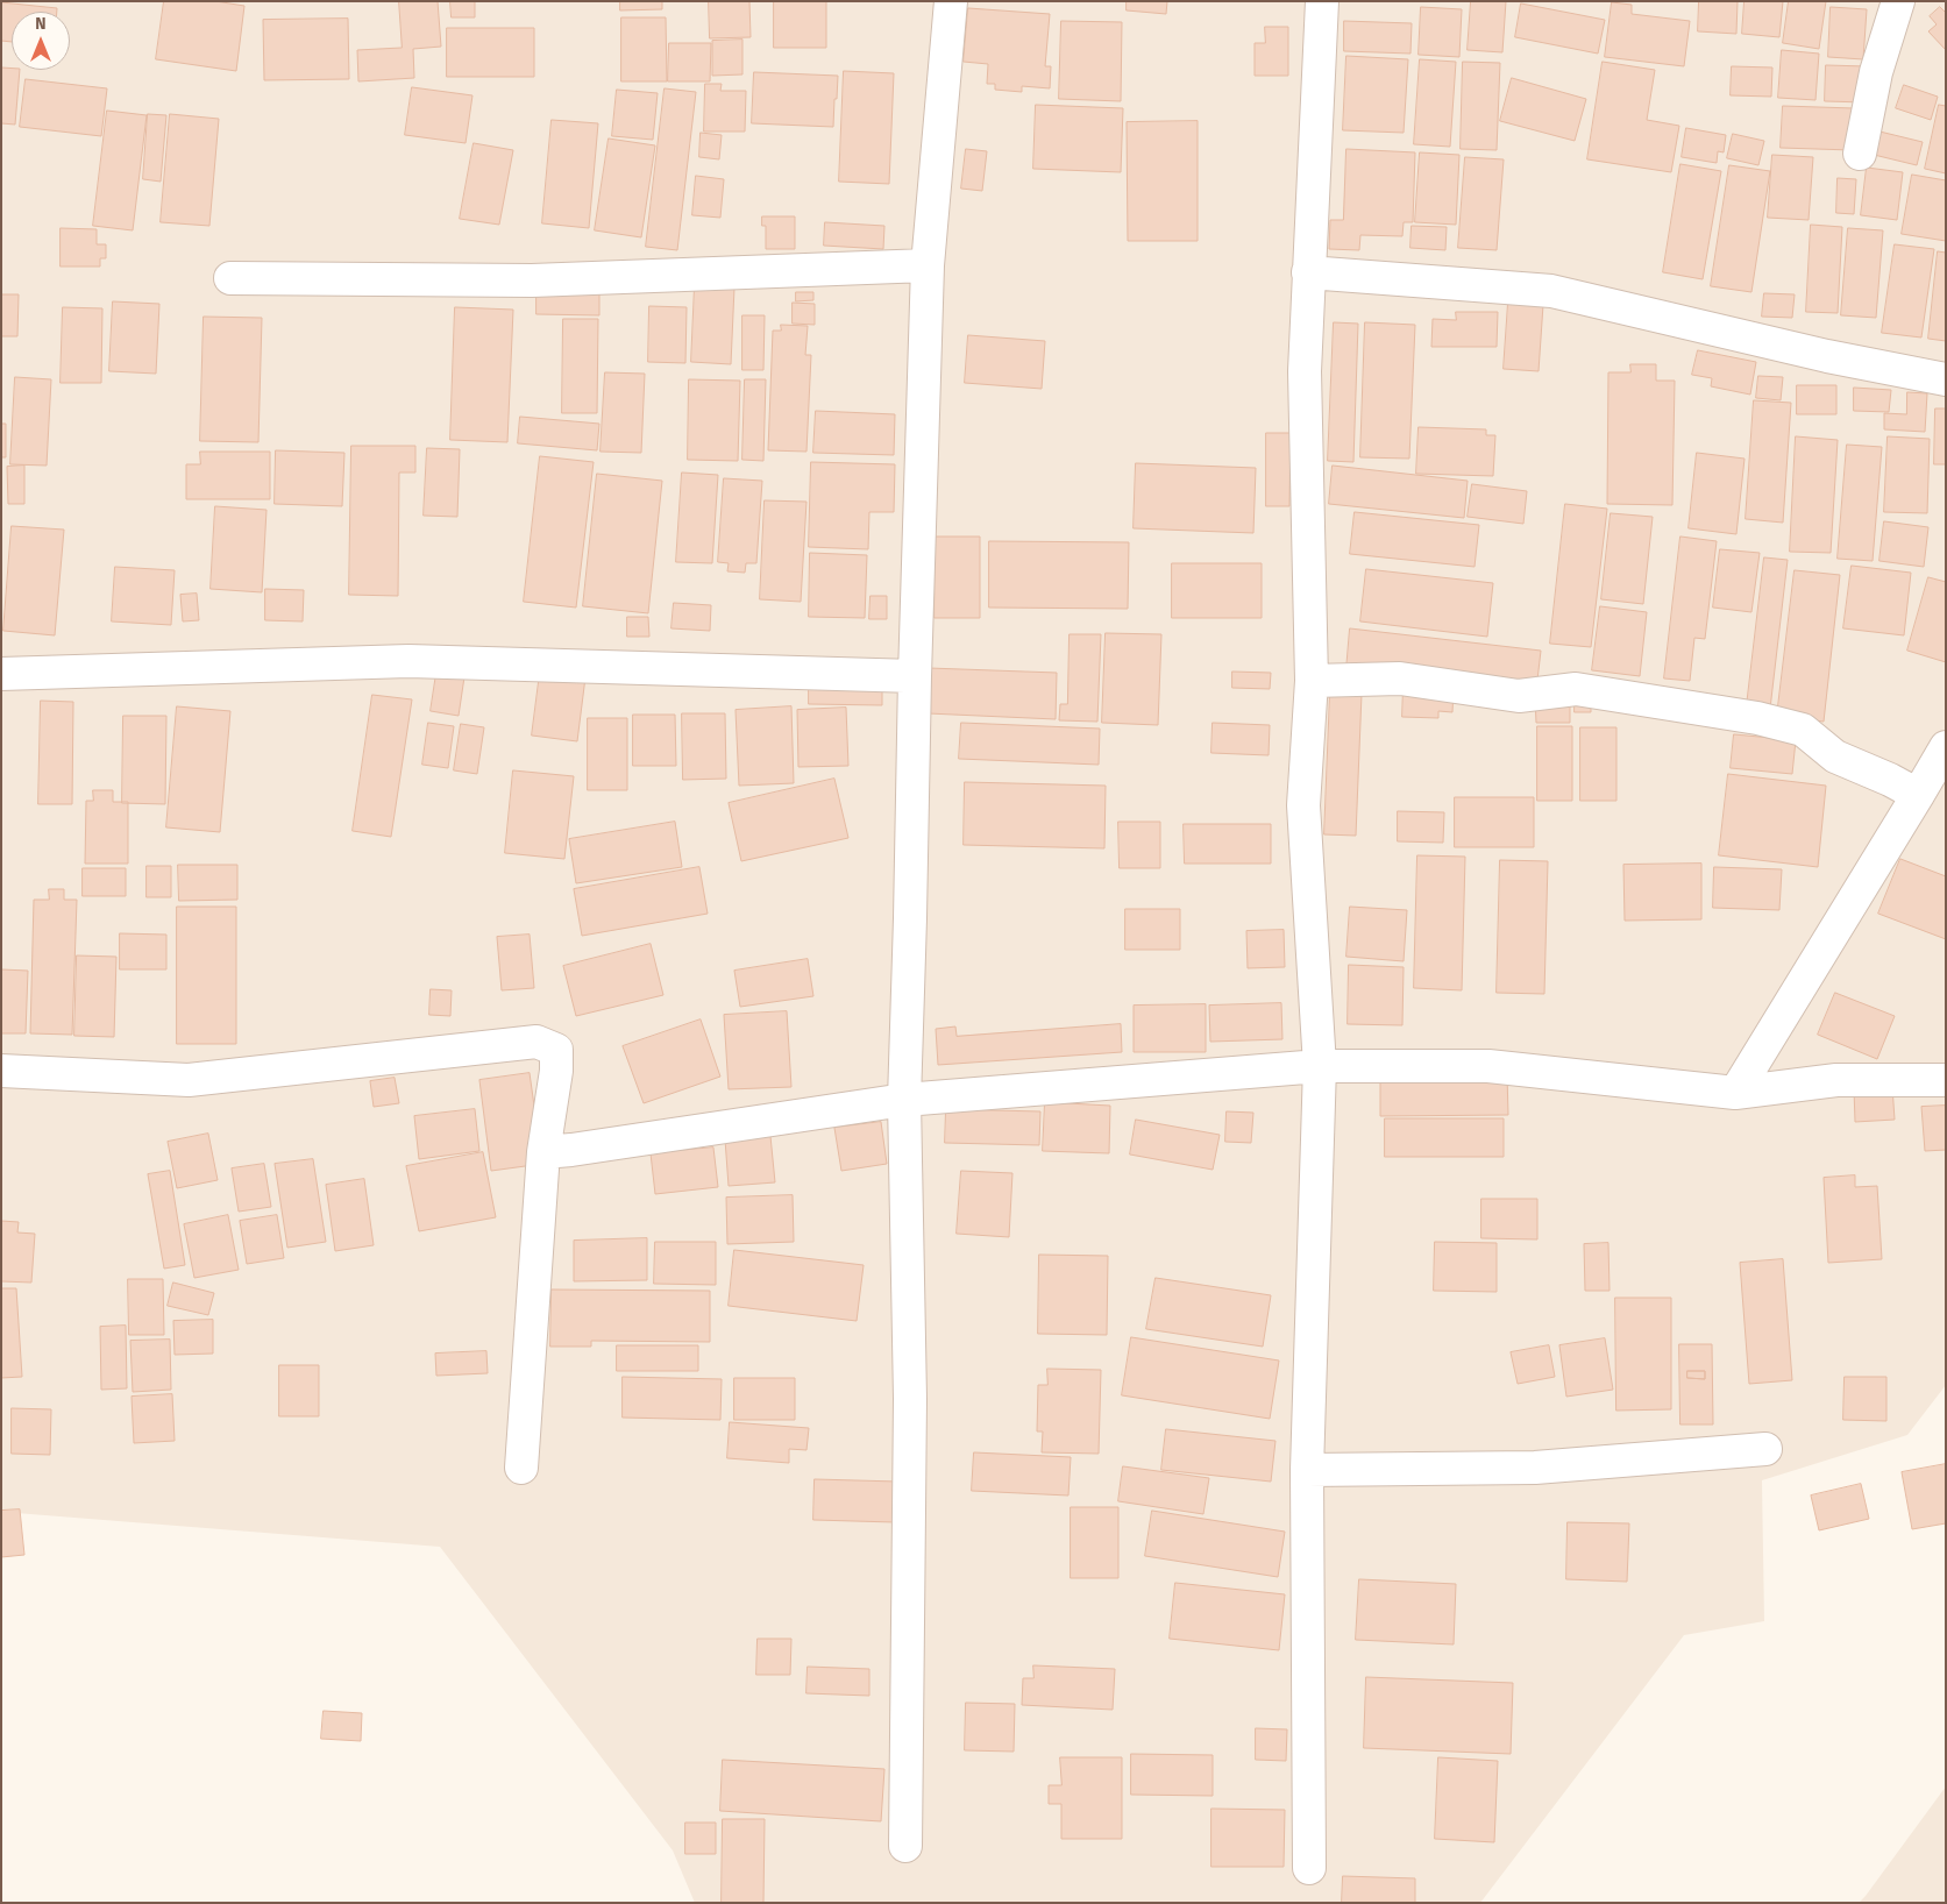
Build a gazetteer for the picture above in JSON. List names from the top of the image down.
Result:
{
  "north": "top"
}
